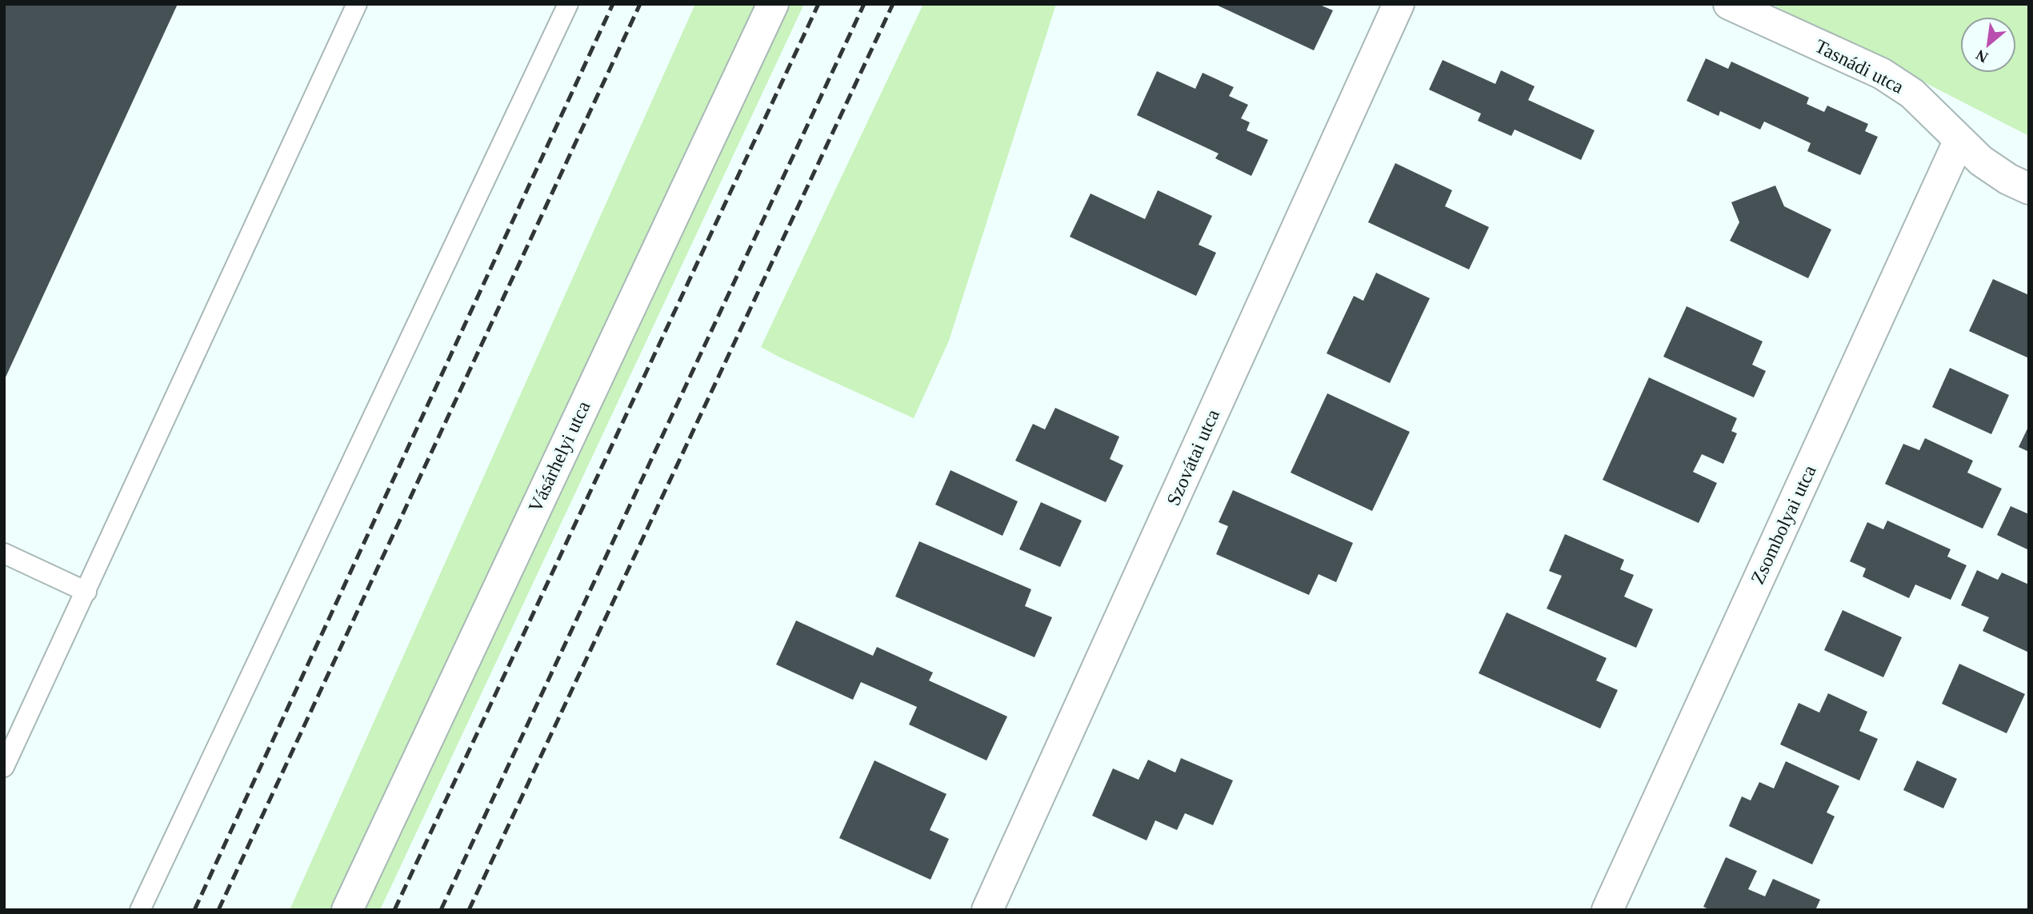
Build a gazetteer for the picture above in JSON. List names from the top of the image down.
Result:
{
  "streets": {
    "street": [
      "Tasnádi utca",
      "Vásárhelyi utca",
      "Szovátai utca",
      "Zsombolyai utca"
    ]
  },
  "crossings": [
    ["Tasnádi utca", "Zsombolyai utca"]
  ],
  "north": "bottom left"
}
